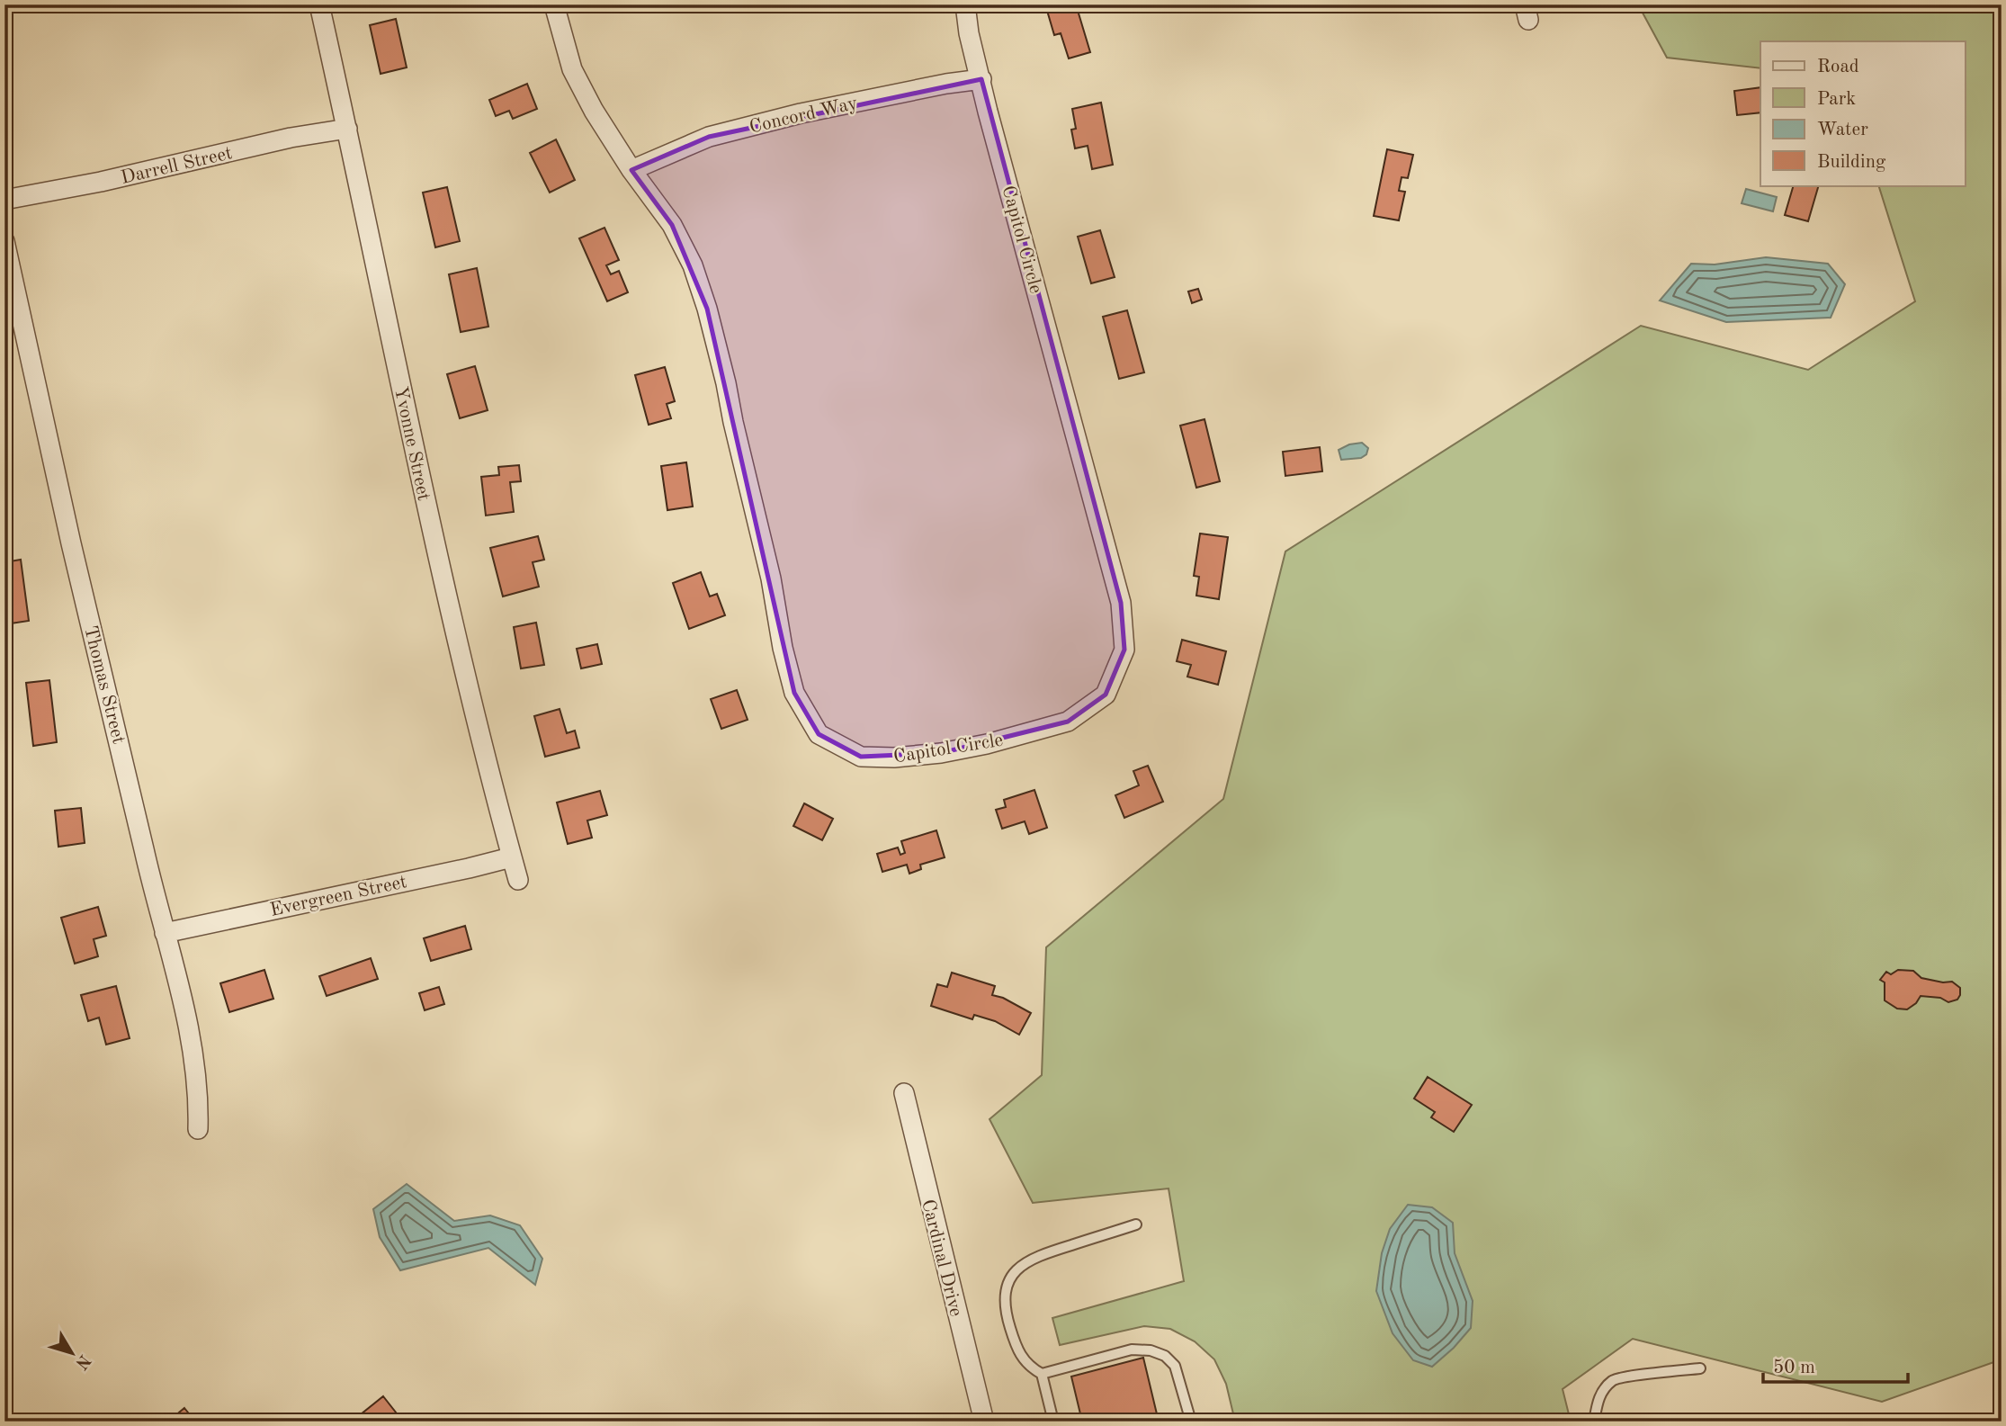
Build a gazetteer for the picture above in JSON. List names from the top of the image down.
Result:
{
  "streets": {
    "street": [
      "Concord Way",
      "Darrell Street",
      "Capitol Circle",
      "Yvonne Street",
      "Thomas Street",
      "Evergreen Street",
      "Cardinal Drive"
    ]
  },
  "crossings": [
    ["Concord Way", "Capitol Circle"],
    ["Darrell Street", "Yvonne Street"],
    ["Yvonne Street", "Evergreen Street"],
    ["Thomas Street", "Evergreen Street"]
  ],
  "legend": [
    "Road",
    "Park",
    "Water",
    "Building"
  ],
  "scale_bar": "50 m",
  "north": "bottom right"
}
